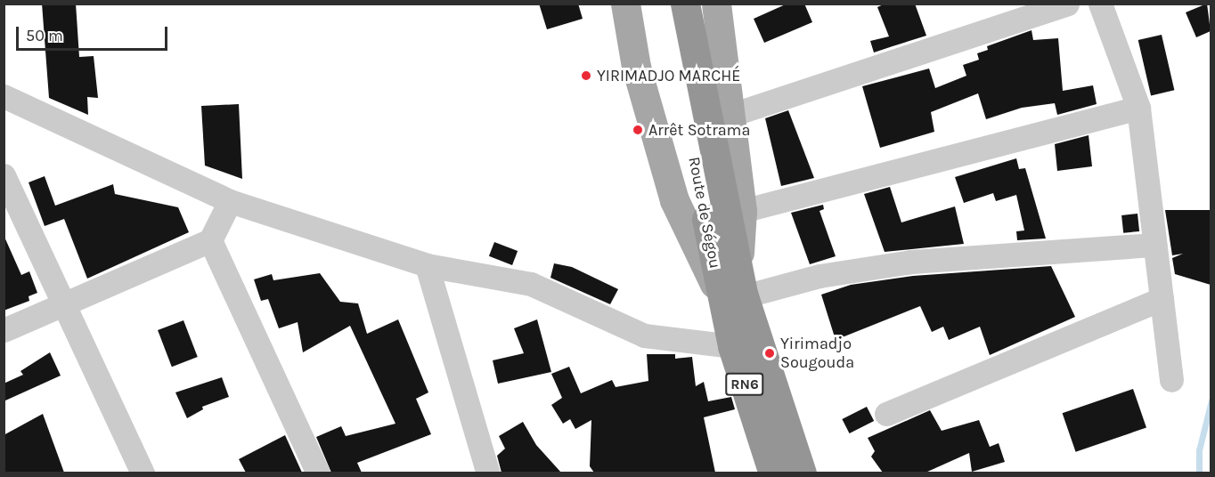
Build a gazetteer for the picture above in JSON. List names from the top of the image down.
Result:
{
  "streets": {
    "highway": ["Route de Ségou", "RN6"]
  },
  "places": ["YIRIMADJO MARCHÉ", "Arrêt Sotrama", "Yirimadjo Sougouda"],
  "scale_bar": "50 m"
}
